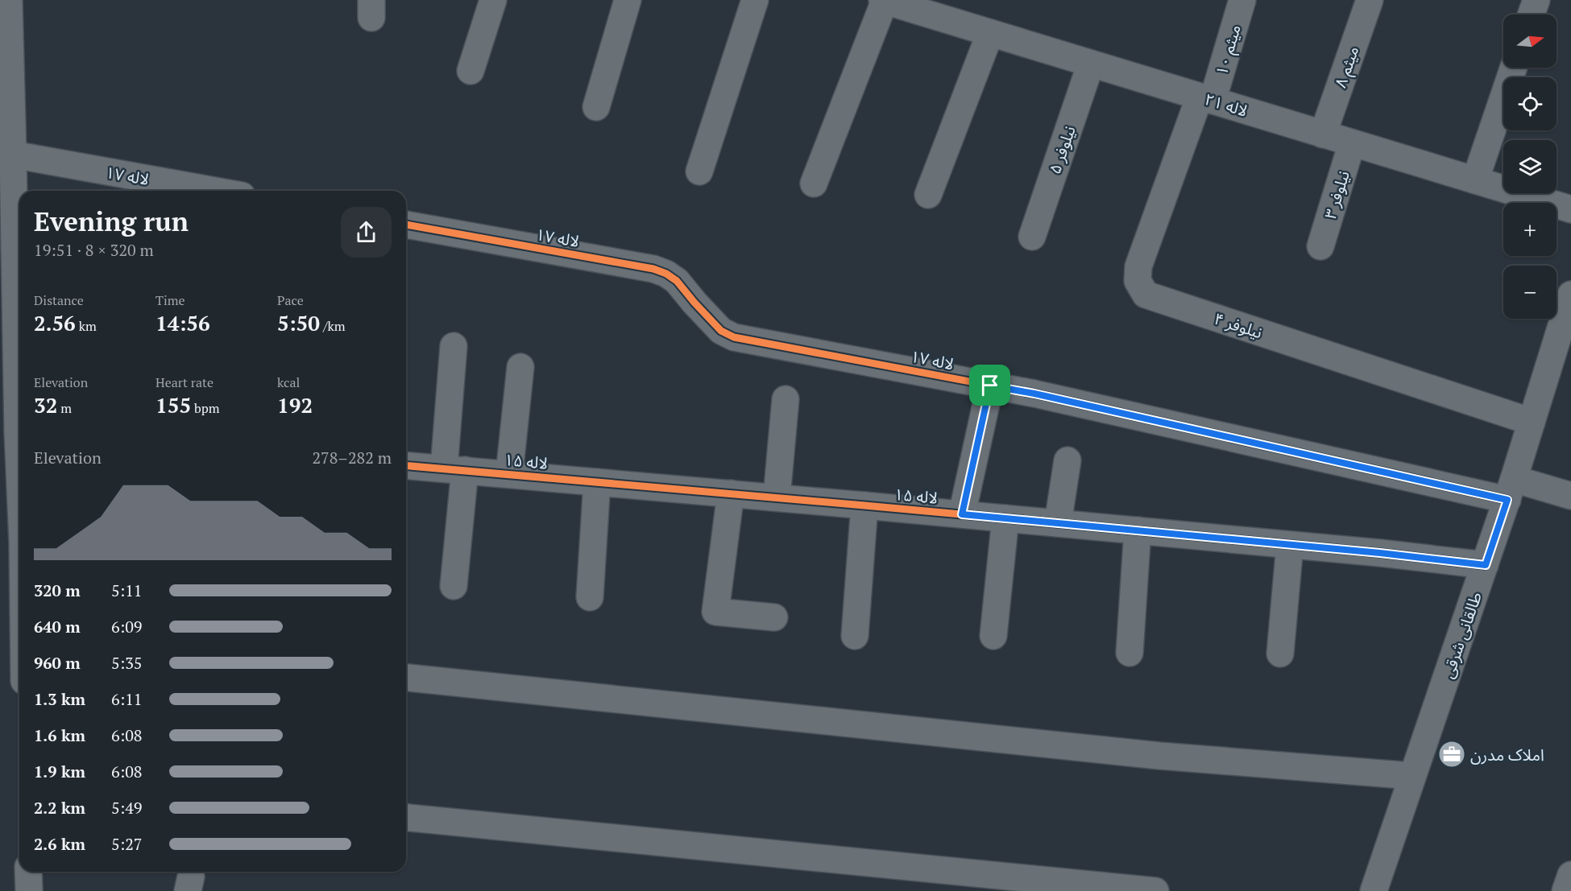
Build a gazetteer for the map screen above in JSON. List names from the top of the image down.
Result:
{
  "streets": {
    "street": [
      "میثم ۱۰",
      "میثم ۸",
      "لاله ۲۱",
      "نیلوفر ۵",
      "لاله ۱۷",
      "نیلوفر ۳",
      "نیلوفر ۴",
      "لاله ۱۵",
      "طالقانی شرقی"
    ]
  },
  "crossings": [
    ["میثم ۱۰", "لاله ۲۱"],
    ["میثم ۱۰", "نیلوفر ۴"],
    ["میثم ۸", "لاله ۲۱"],
    ["لاله ۲۱", "نیلوفر ۵"],
    ["لاله ۲۱", "نیلوفر ۳"],
    ["لاله ۲۱", "نیلوفر ۴"],
    ["لاله ۱۷", "طالقانی شرقی"],
    ["نیلوفر ۴", "طالقانی شرقی"],
    ["لاله ۱۵", "طالقانی شرقی"]
  ],
  "places": {
    "office": ["املاک مدرن"]
  },
  "north": "right",
  "page": {
    "map_buttons": ["+", "−"],
    "heading": ["Evening run", "19:51 · 8 × 320 m"],
    "stats": [
      ["Distance", "2.56 km"],
      ["Time", "14:56"],
      ["Pace", "5:50 /km"],
      ["Elevation", "32 m"],
      ["Heart rate", "155 bpm"],
      ["kcal", "192"]
    ],
    "chart": ["Elevation", "278–282 m"],
    "list": [
      {
        "name": "320 m",
        "note": "5:11"
      },
      {
        "name": "640 m",
        "note": "6:09"
      },
      {
        "name": "960 m",
        "note": "5:35"
      },
      {
        "name": "1.3 km",
        "note": "6:11"
      },
      {
        "name": "1.6 km",
        "note": "6:08"
      },
      {
        "name": "1.9 km",
        "note": "6:08"
      },
      {
        "name": "2.2 km",
        "note": "5:49"
      },
      {
        "name": "2.6 km",
        "note": "5:27"
      }
    ]
  }
}
